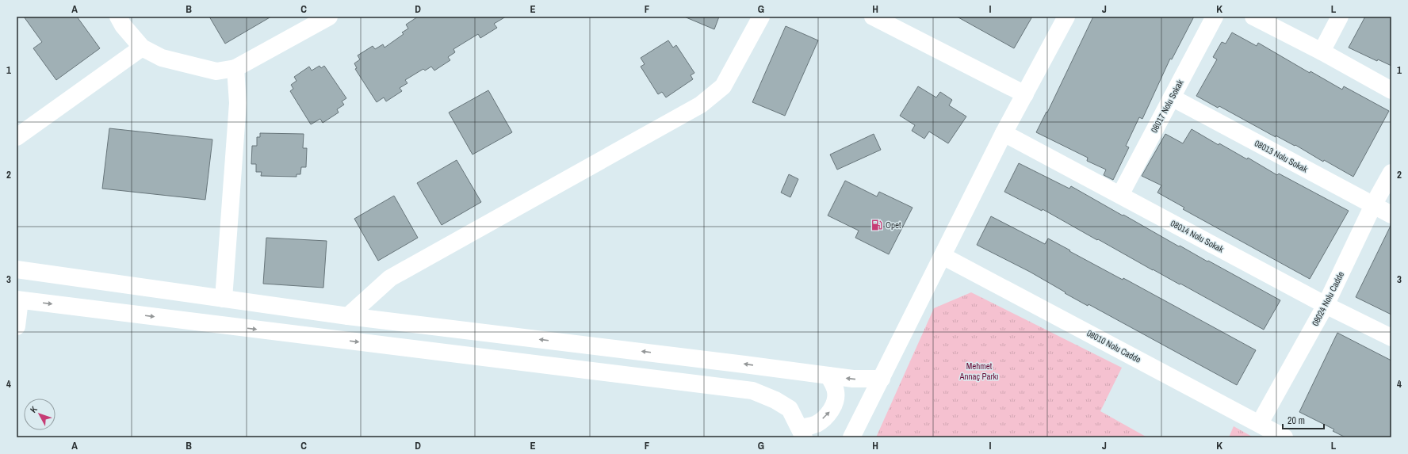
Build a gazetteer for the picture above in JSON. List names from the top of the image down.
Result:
{
  "streets": {
    "street": [
      "08017 Nolu Sokak",
      "08013 Nolu Sokak",
      "08014 Nolu Sokak",
      "08024 Nolu Cadde",
      "08010 Nolu Cadde"
    ]
  },
  "crossings": [
    ["08017 Nolu Sokak", "08013 Nolu Sokak"],
    ["08017 Nolu Sokak", "08014 Nolu Sokak"],
    ["08013 Nolu Sokak", "08024 Nolu Cadde"],
    ["08014 Nolu Sokak", "08024 Nolu Cadde"],
    ["08024 Nolu Cadde", "08010 Nolu Cadde"]
  ],
  "parks": ["Mehmet Annaç Parkı"],
  "places": {
    "fuel station": ["Opet"]
  },
  "scale_bar": "20 m",
  "north": "top left",
  "grid": {
    "columns": [
      "A",
      "B",
      "C",
      "D",
      "E",
      "F",
      "G",
      "H",
      "I",
      "J",
      "K",
      "L"
    ],
    "rows": [
      "1",
      "2",
      "3",
      "4"
    ]
  }
}
